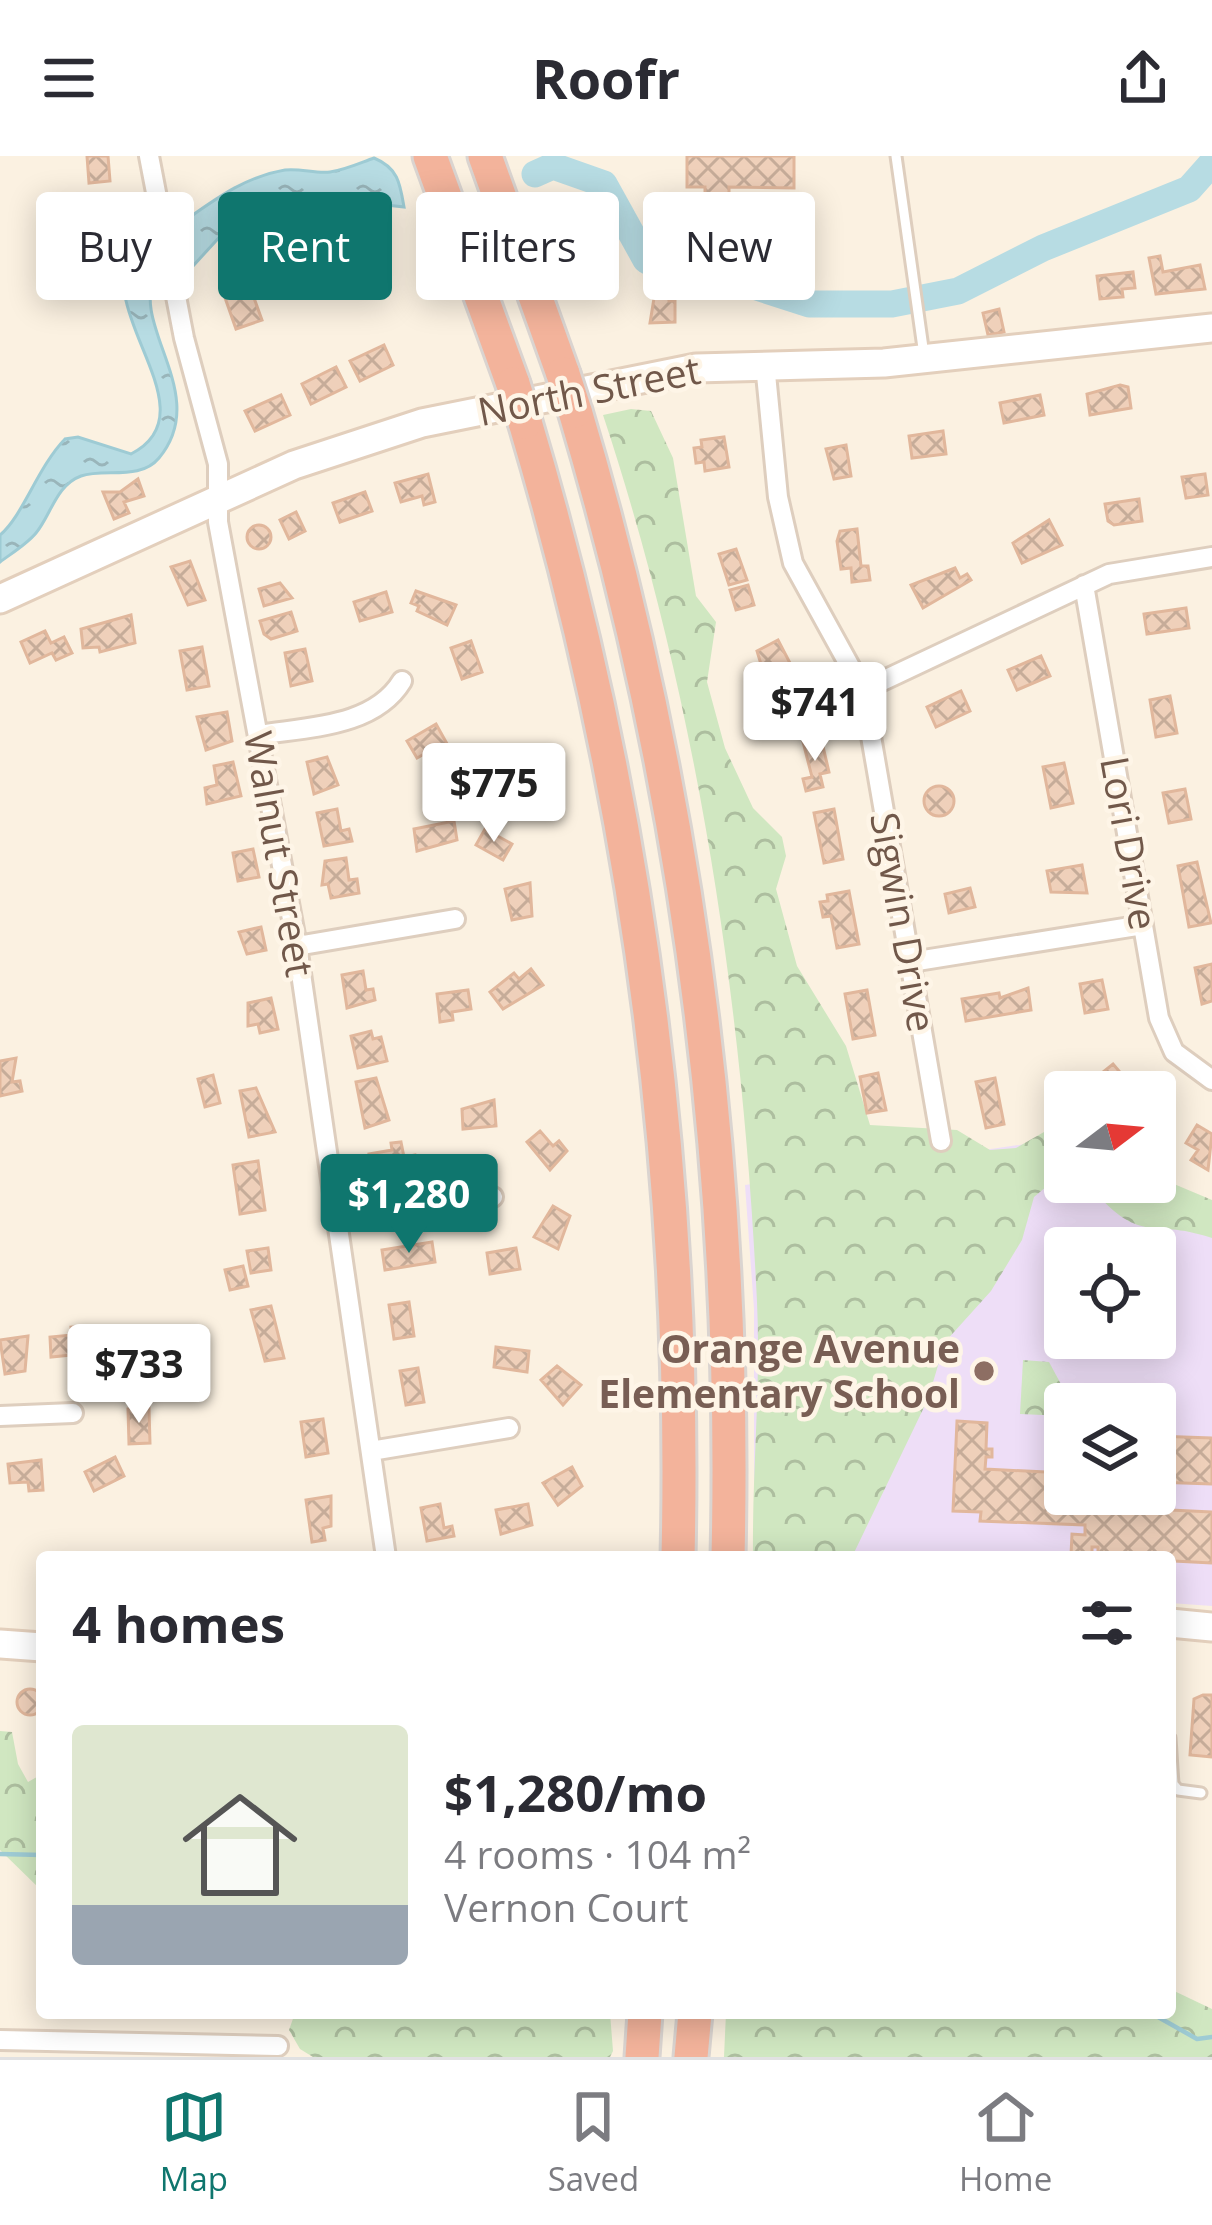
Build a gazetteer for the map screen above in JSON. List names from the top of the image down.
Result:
{
  "streets": {
    "main road": ["North Street"],
    "street": ["Lori Drive", "Walnut Street", "Sigwin Drive"]
  },
  "crossings": [
    ["North Street", "Walnut Street"],
    ["North Street", "Sigwin Drive"]
  ],
  "places": ["Orange Avenue Elementary School"],
  "north": "right",
  "page": {
    "header": "Roofr",
    "chip": [
      "Buy",
      "Rent",
      "Filters",
      "New"
    ],
    "price": [
      "$741",
      "$775",
      "$1,280",
      "$733"
    ],
    "heading": "4 homes",
    "list": [
      {
        "name": "$1,280/mo",
        "note": "4 rooms · 104 m² · Vernon Court"
      }
    ],
    "tabs": ["Map", "Saved", "Home"]
  }
}
